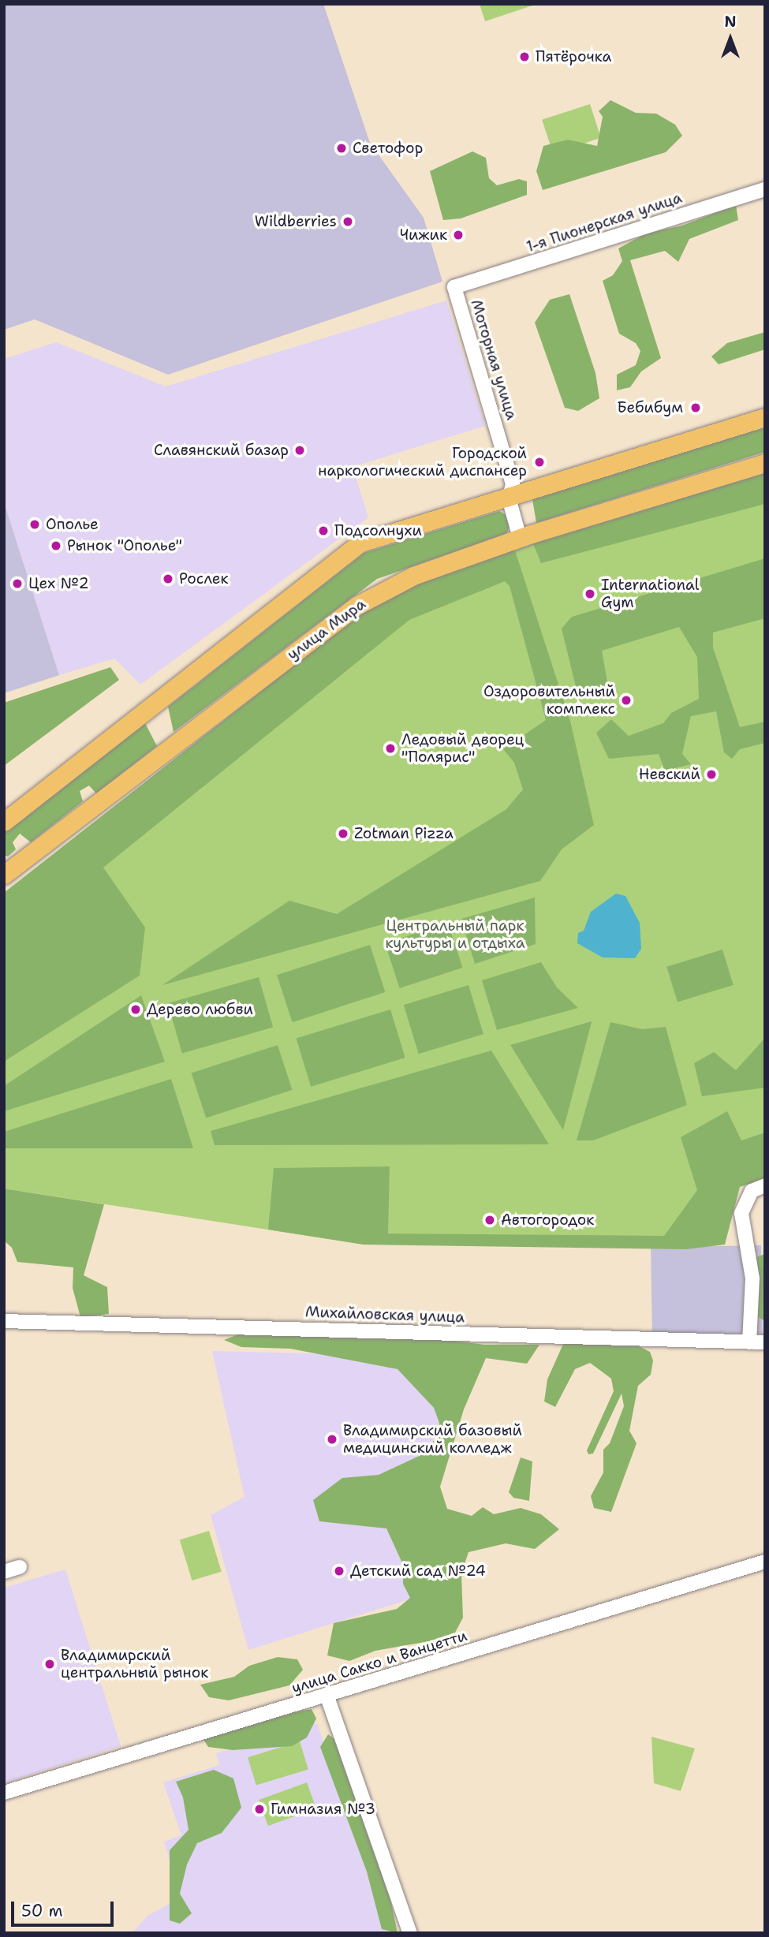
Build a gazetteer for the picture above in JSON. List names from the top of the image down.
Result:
{
  "streets": {
    "main road": ["улица Мира"],
    "street": [
      "1-я Пионерская улица",
      "Моторная улица",
      "Михайловская улица",
      "улица Сакко и Ванцетти"
    ]
  },
  "crossings": [
    ["1-я Пионерская улица", "Моторная улица"],
    ["Моторная улица", "улица Мира"]
  ],
  "parks": ["Центральный парк культуры и отдыха"],
  "places": [
    "Пятёрочка",
    "Светофор",
    "Wildberries",
    "Чижик",
    "Бебибум",
    "Славянский базар",
    "Городской наркологический диспансер",
    "Ополье",
    "Подсолнухи",
    "Рынок \"Ополье\"",
    "Рослек",
    "Цех №2",
    "International Gym",
    "Оздоровительный комплекс",
    "Ледовый дворец \"Полярис\"",
    "Невский",
    "Zotman Pizza",
    "Дерево любви",
    "Автогородок",
    "Владимирский базовый медицинский колледж",
    "Детский сад №24",
    "Владимирский центральный рынок",
    "Гимназия №3"
  ],
  "scale_bar": "50 m",
  "north": "top"
}
